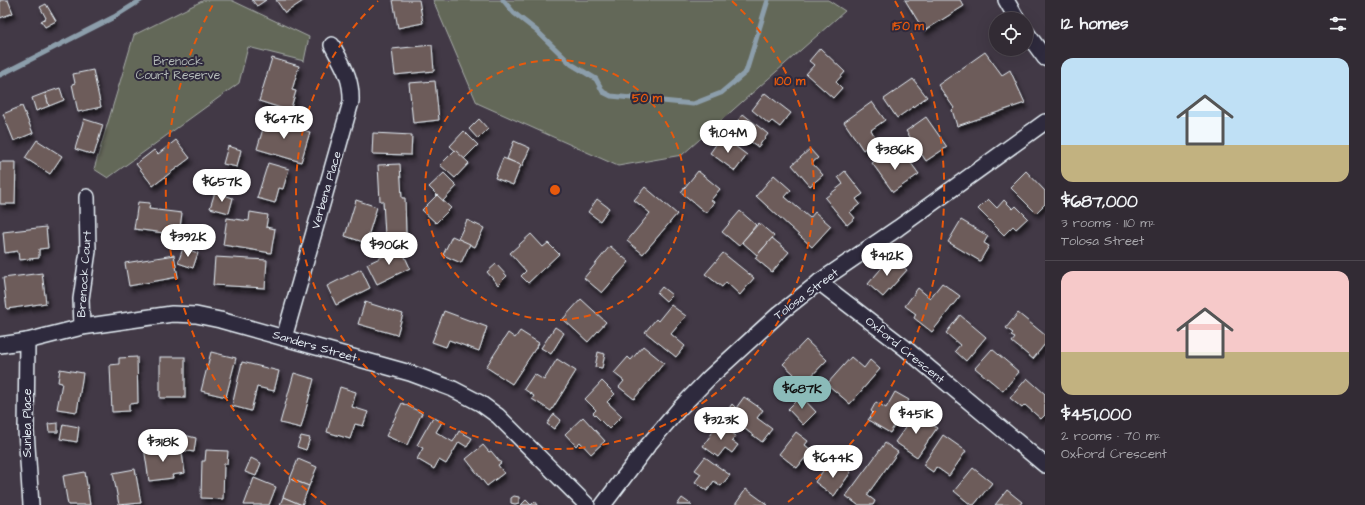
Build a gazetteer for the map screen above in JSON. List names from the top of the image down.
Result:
{
  "streets": {
    "street": [
      "Verbena Place",
      "Brenock Court",
      "Tolosa Street",
      "Sanders Street",
      "Oxford Crescent",
      "Sunlea Place"
    ]
  },
  "crossings": [
    ["Verbena Place", "Sanders Street"],
    ["Brenock Court", "Sanders Street"],
    ["Tolosa Street", "Oxford Crescent"],
    ["Sanders Street", "Sunlea Place"]
  ],
  "parks": ["Brenock Court Reserve"],
  "page": {
    "heading": "12 homes",
    "list": [
      {
        "name": "$687,000",
        "note": "3 rooms · 110 m² · Tolosa Street"
      },
      {
        "name": "$451,000",
        "note": "2 rooms · 70 m² · Oxford Crescent"
      }
    ],
    "price": [
      "$647K",
      "$1.04M",
      "$386K",
      "$657K",
      "$392K",
      "$906K",
      "$412K",
      "$687K",
      "$451K",
      "$323K",
      "$318K",
      "$644K"
    ]
  },
  "rings": ["150 m", "100 m", "50 m"]
}
